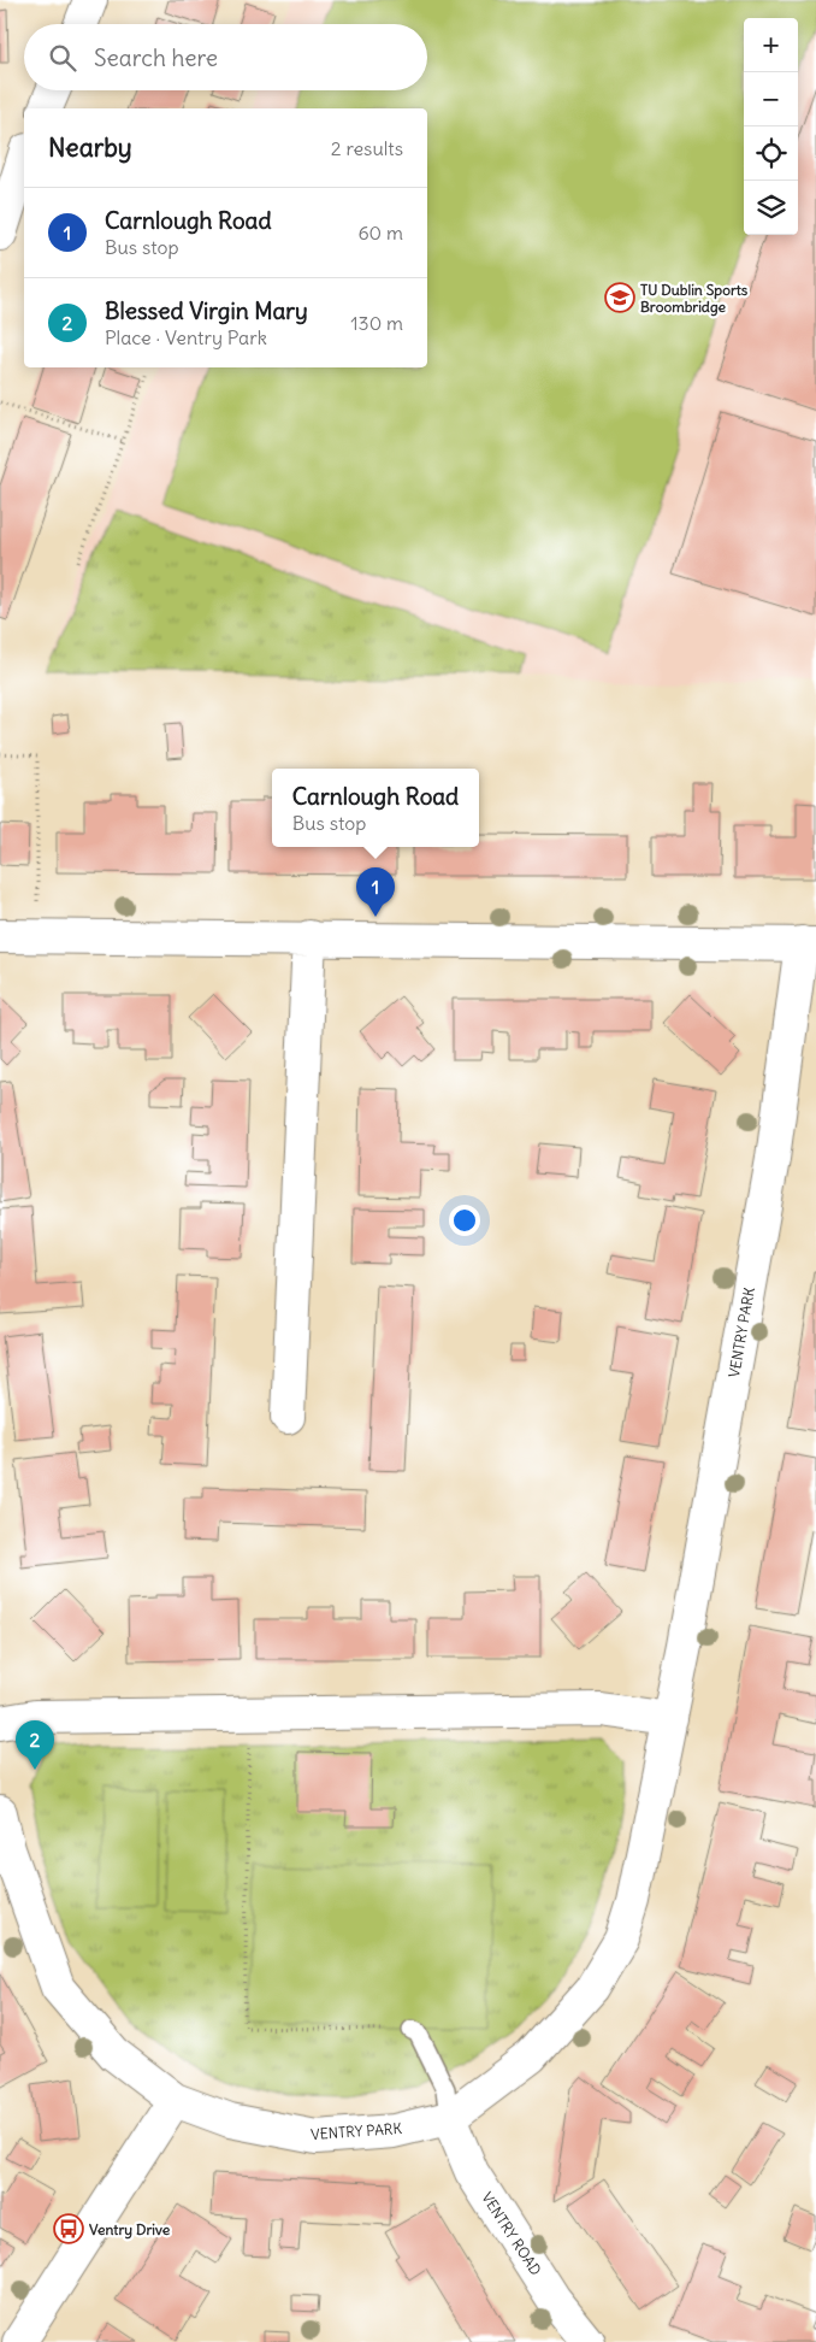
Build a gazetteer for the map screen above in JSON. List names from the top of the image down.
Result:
{
  "streets": {
    "street": ["VENTRY PARK", "VENTRY ROAD"]
  },
  "crossings": [
    ["VENTRY PARK", "VENTRY ROAD"]
  ],
  "places": {
    "school or university": ["TU Dublin Sports Broombridge"],
    "bus stop": ["Ventry Drive"]
  },
  "page": {
    "map_buttons": ["+", "−"],
    "search": "Search here",
    "heading": ["Nearby", "2 results"],
    "list": [
      {
        "mark": "1",
        "name": "Carnlough Road",
        "note": "Bus stop",
        "value": "60 m"
      },
      {
        "mark": "2",
        "name": "Blessed Virgin Mary",
        "note": "Place · Ventry Park",
        "value": "130 m"
      }
    ],
    "popup": ["Carnlough Road", "Bus stop"],
    "pins": ["1", "2"]
  }
}
